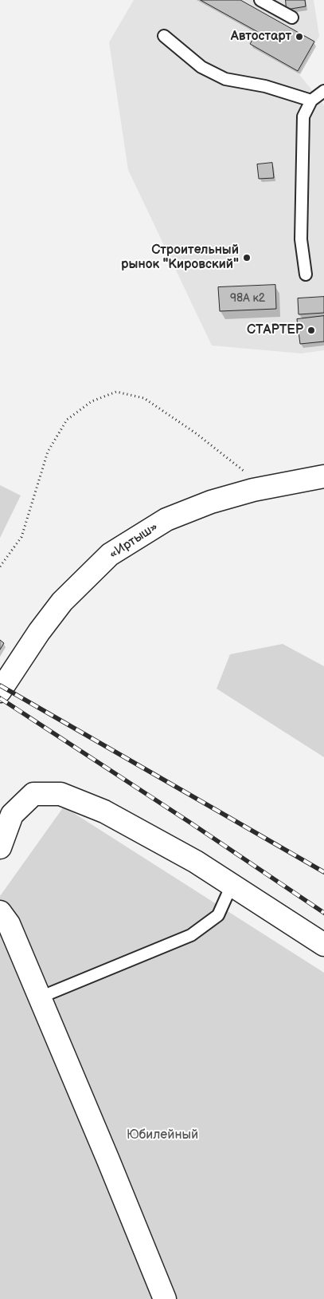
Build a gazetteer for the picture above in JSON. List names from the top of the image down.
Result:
{
  "streets": {
    "street": ["«Иртыш»"]
  },
  "parks": ["Юбилейный"],
  "places": ["Автостарт", "Строительный рынок \"Кировский\"", "СТАРТЕР"],
  "house_numbers": ["98А к2"]
}
